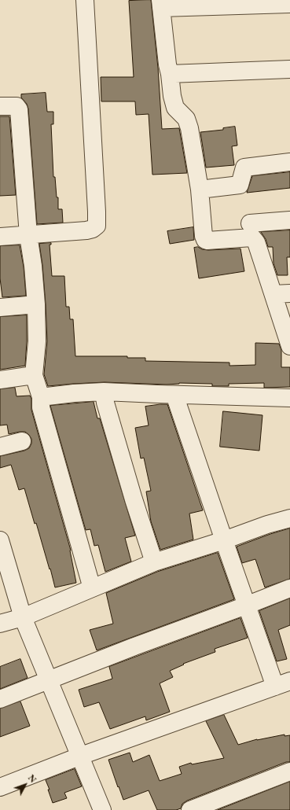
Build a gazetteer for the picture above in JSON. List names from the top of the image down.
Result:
{
  "north": "top right"
}
